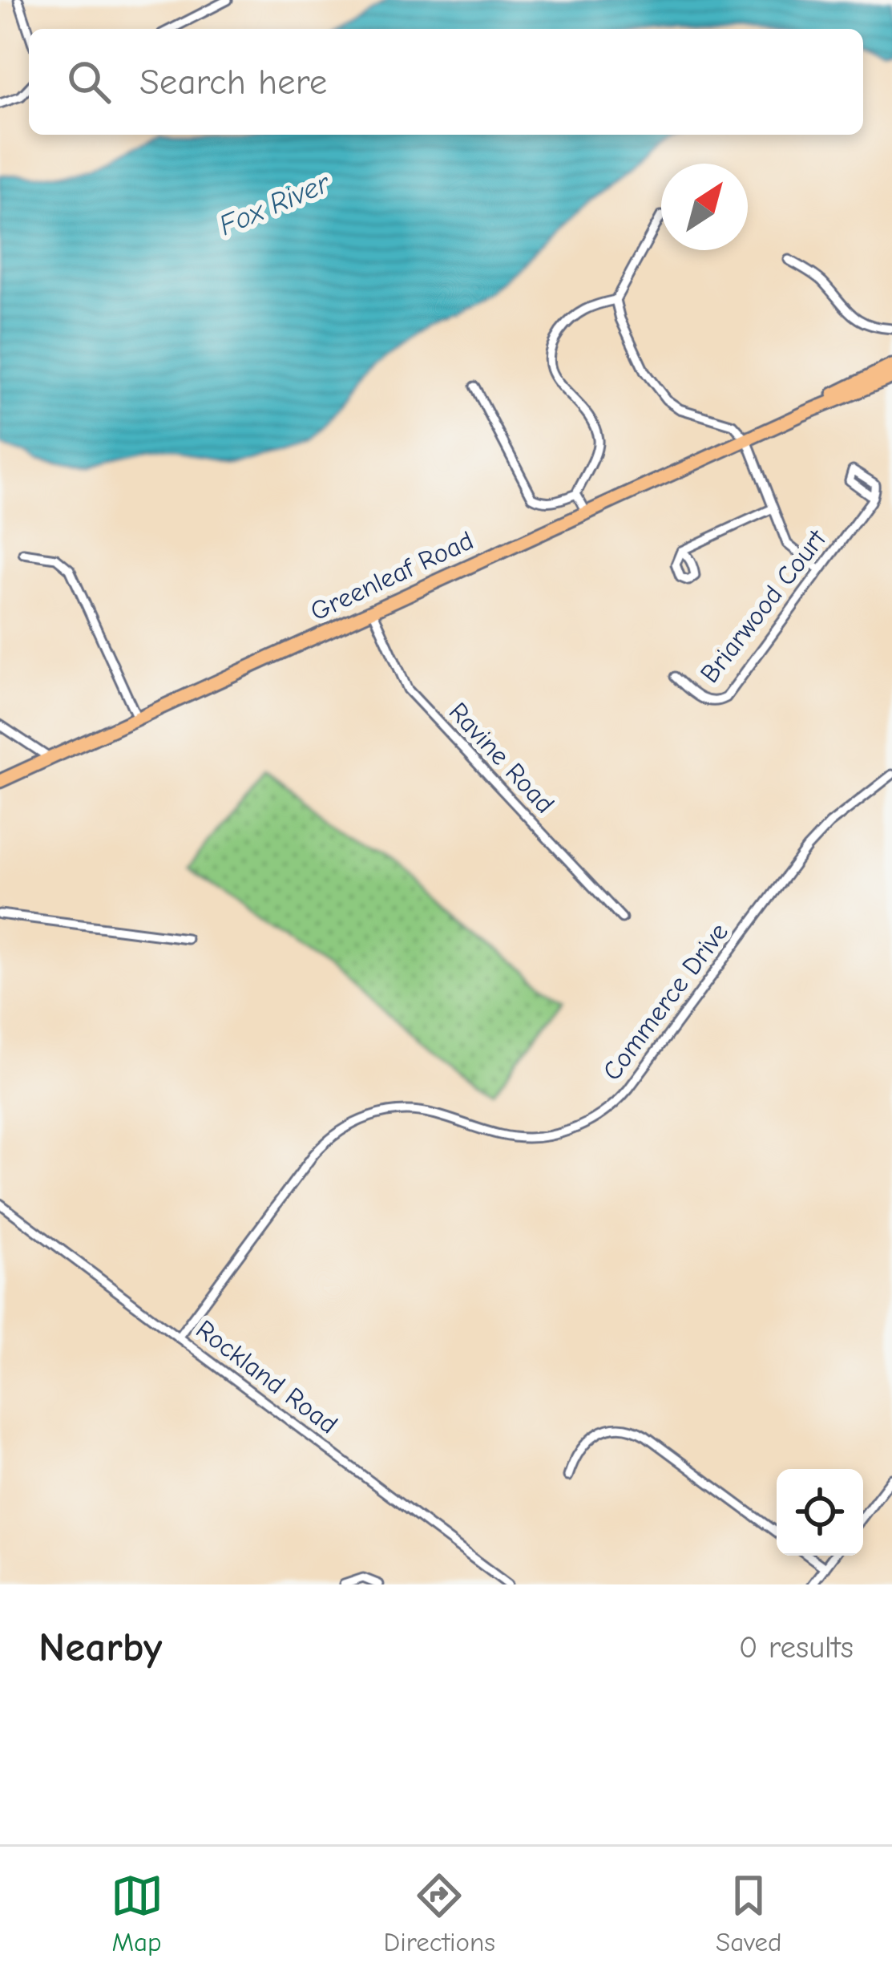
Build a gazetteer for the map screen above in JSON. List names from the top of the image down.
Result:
{
  "streets": {
    "main road": ["Greenleaf Road"],
    "street": [
      "Briarwood Court",
      "Ravine Road",
      "Commerce Drive",
      "Rockland Road"
    ]
  },
  "crossings": [
    ["Greenleaf Road", "Ravine Road"],
    ["Commerce Drive", "Rockland Road"]
  ],
  "water": ["Fox River"],
  "north": "top right",
  "page": {
    "search": "Search here",
    "heading": ["Nearby", "0 results"],
    "nav": ["Map", "Directions", "Saved"]
  }
}
